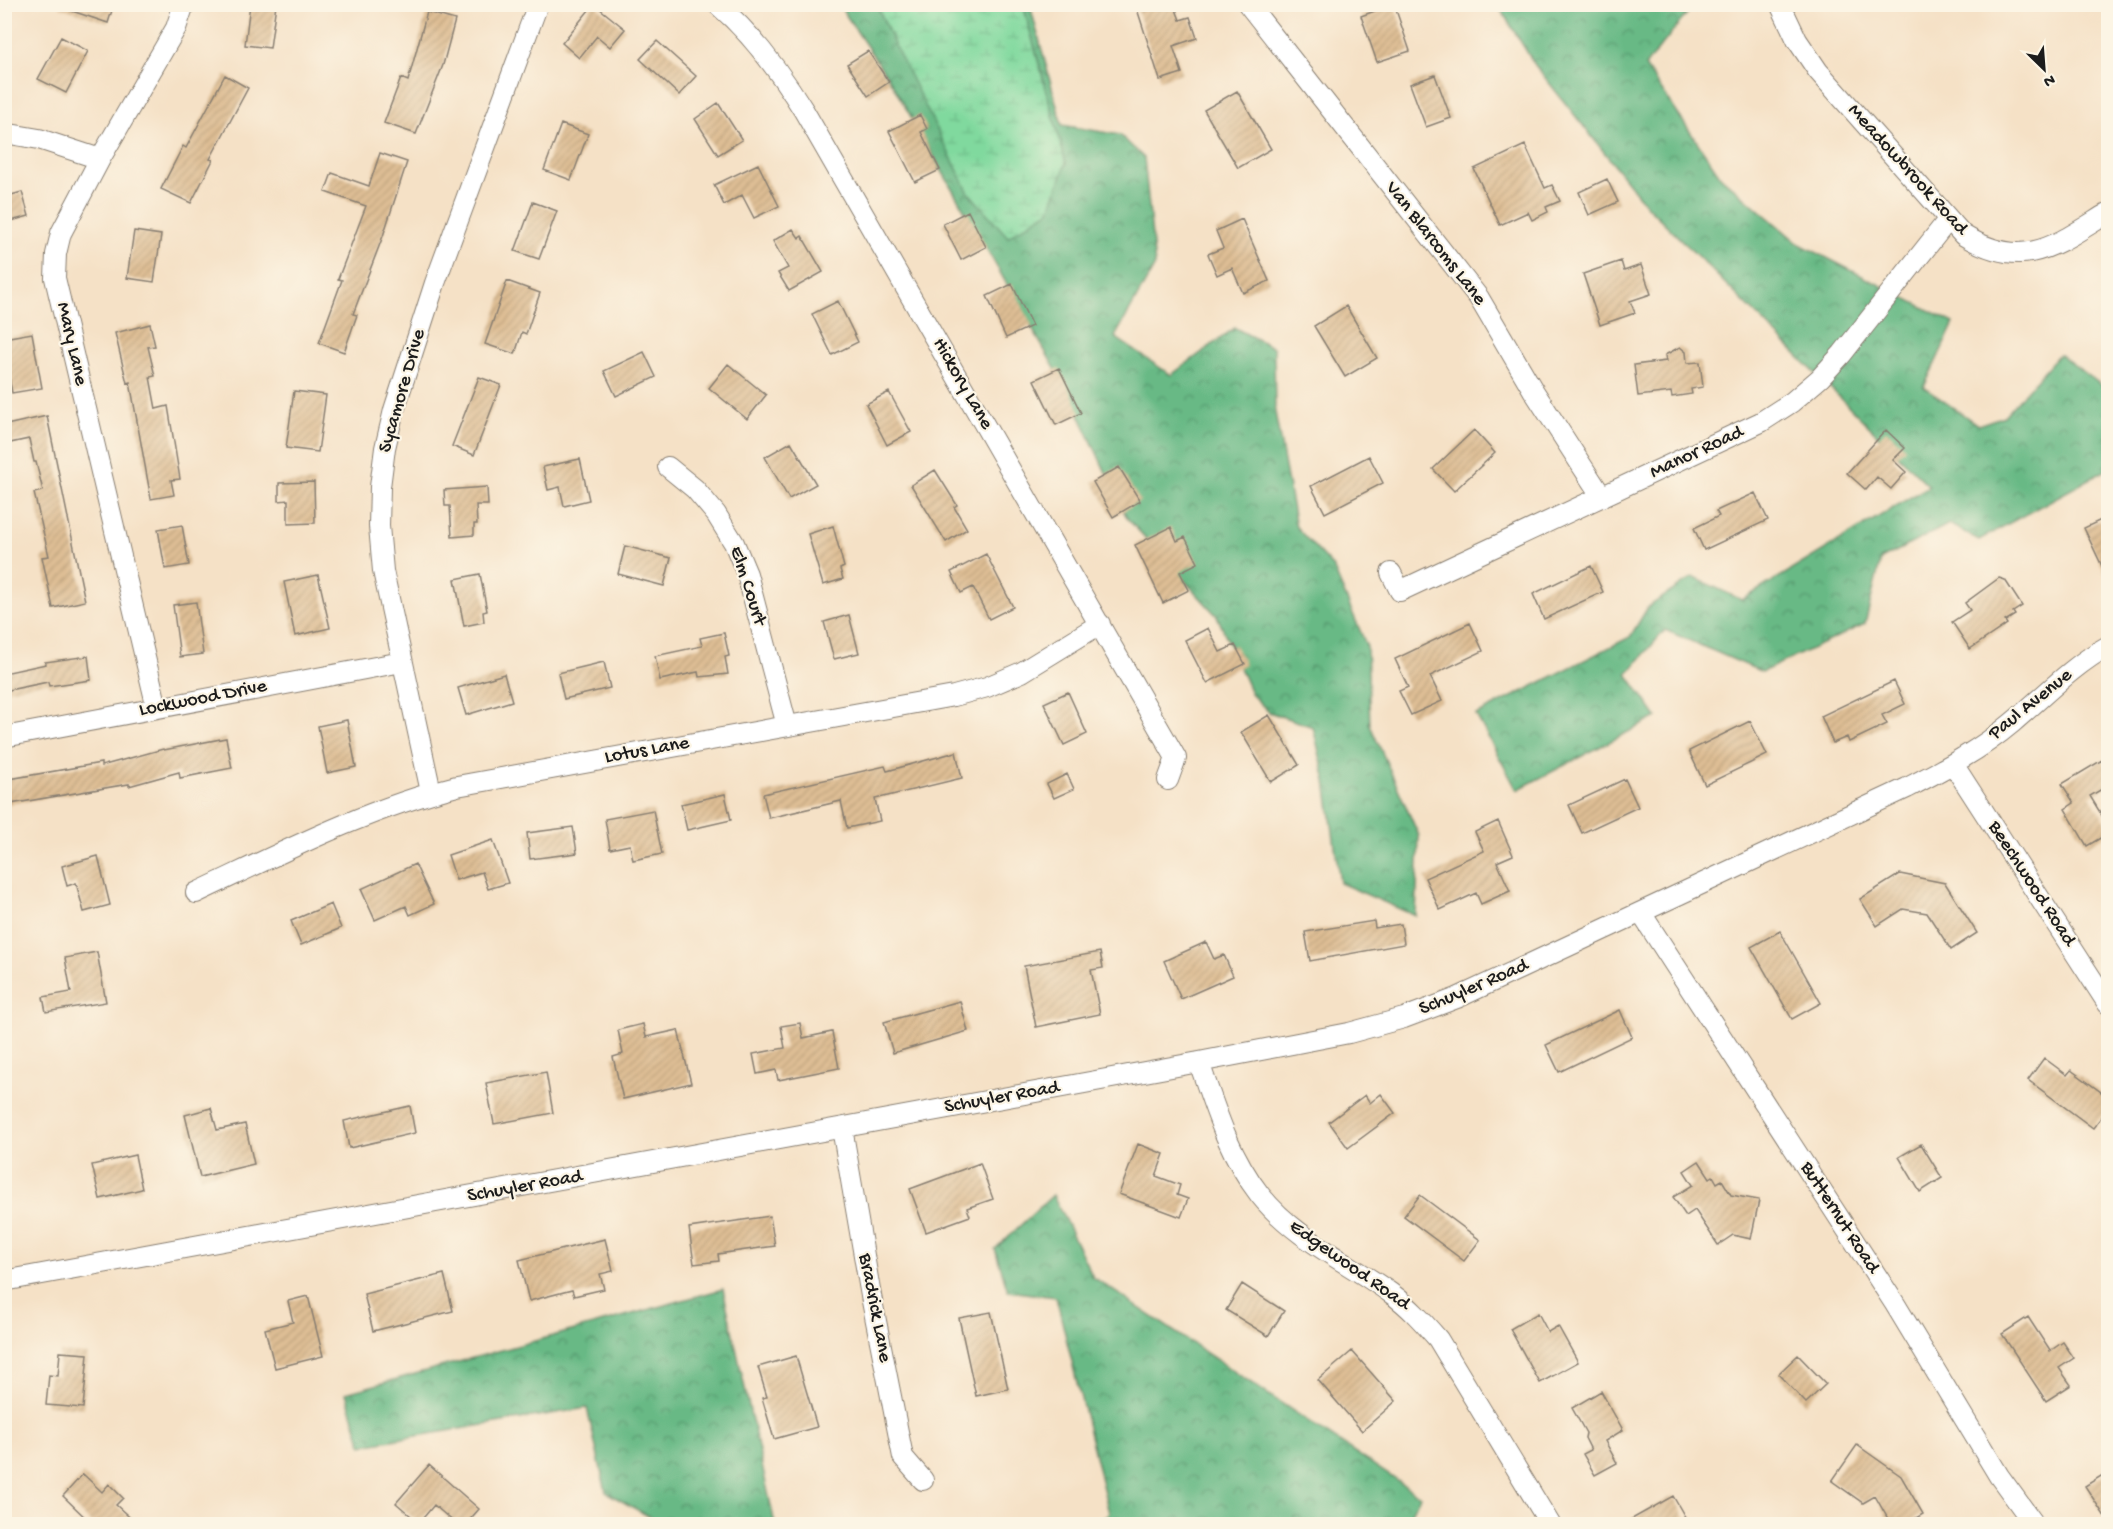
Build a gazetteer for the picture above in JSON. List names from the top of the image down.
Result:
{
  "streets": {
    "street": [
      "Meadowbrook Road",
      "Van Blarcoms Lane",
      "Mary Lane",
      "Hickory Lane",
      "Sycamore Drive",
      "Manor Road",
      "Elm Court",
      "Lockwood Drive",
      "Paul Avenue",
      "Lotus Lane",
      "Beechwood Road",
      "Schuyler Road",
      "Butternut Road",
      "Edgewood Road",
      "Bradrick Lane"
    ]
  },
  "crossings": [
    ["Meadowbrook Road", "Manor Road"],
    ["Van Blarcoms Lane", "Manor Road"],
    ["Mary Lane", "Lockwood Drive"],
    ["Hickory Lane", "Lotus Lane"],
    ["Sycamore Drive", "Lockwood Drive"],
    ["Sycamore Drive", "Lotus Lane"],
    ["Elm Court", "Lotus Lane"],
    ["Paul Avenue", "Beechwood Road"],
    ["Paul Avenue", "Schuyler Road"],
    ["Beechwood Road", "Schuyler Road"],
    ["Schuyler Road", "Butternut Road"],
    ["Schuyler Road", "Edgewood Road"],
    ["Schuyler Road", "Bradrick Lane"]
  ],
  "north": "bottom right"
}
